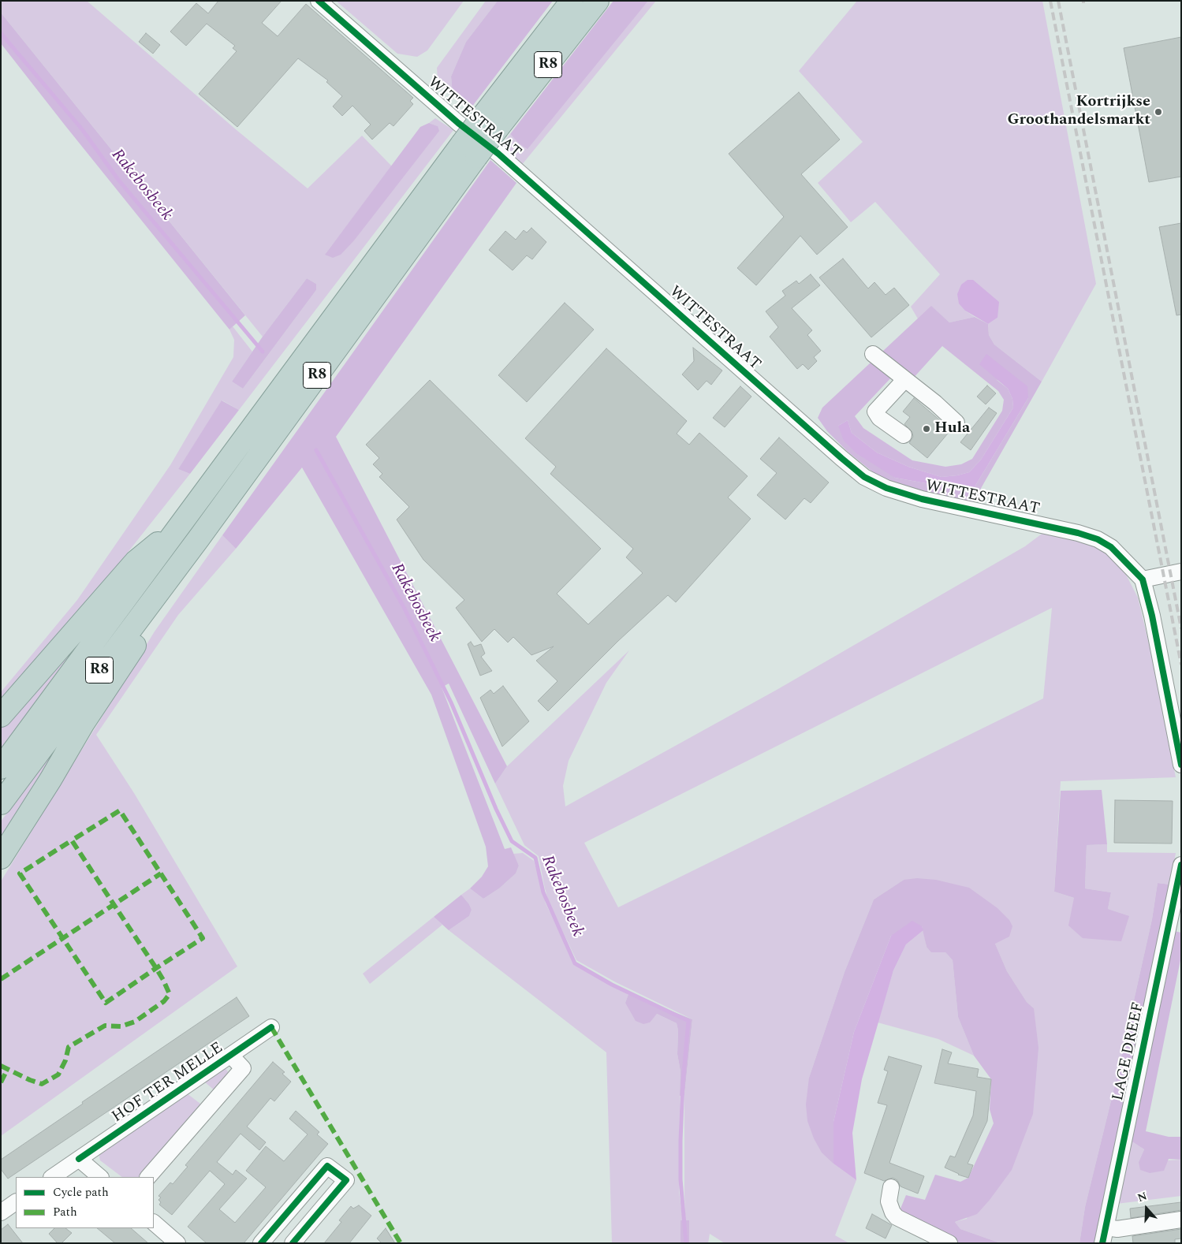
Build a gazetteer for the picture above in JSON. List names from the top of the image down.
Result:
{
  "streets": {
    "highway": ["R8"],
    "street": ["WITTESTRAAT", "LAGE DREEF", "HOF TER MELLE"]
  },
  "water": ["Rakebosbeek"],
  "places": ["Kortrijkse Groothandelsmarkt", "Hula"],
  "legend": ["Cycle path", "Path"],
  "north": "top"
}
